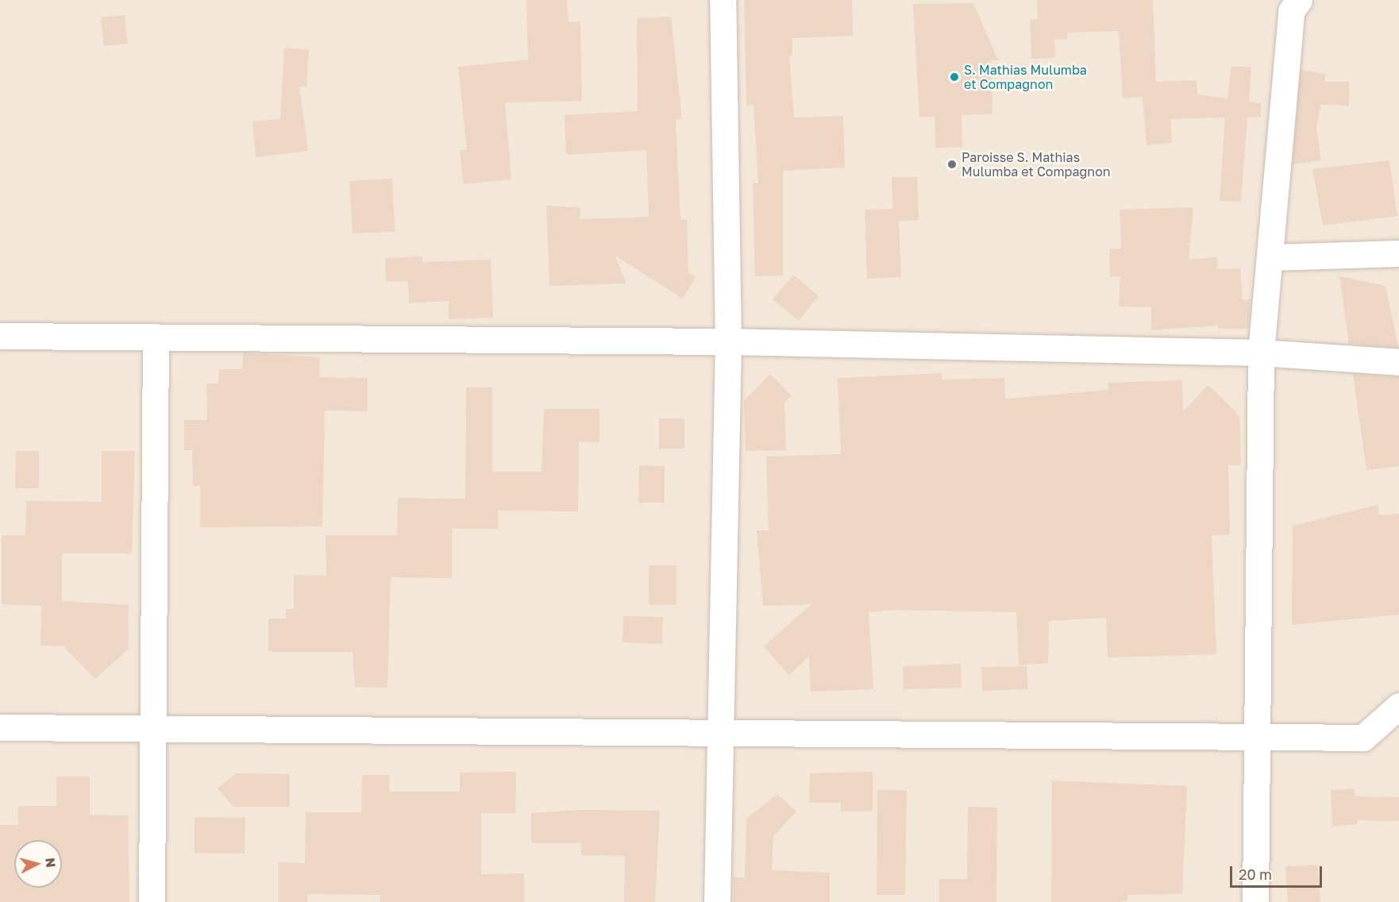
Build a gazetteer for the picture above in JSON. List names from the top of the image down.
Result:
{
  "places": ["S. Mathias Mulumba et Compagnon", "Paroisse S. Mathias Mulumba et Compagnon"],
  "scale_bar": "20 m",
  "north": "right"
}
